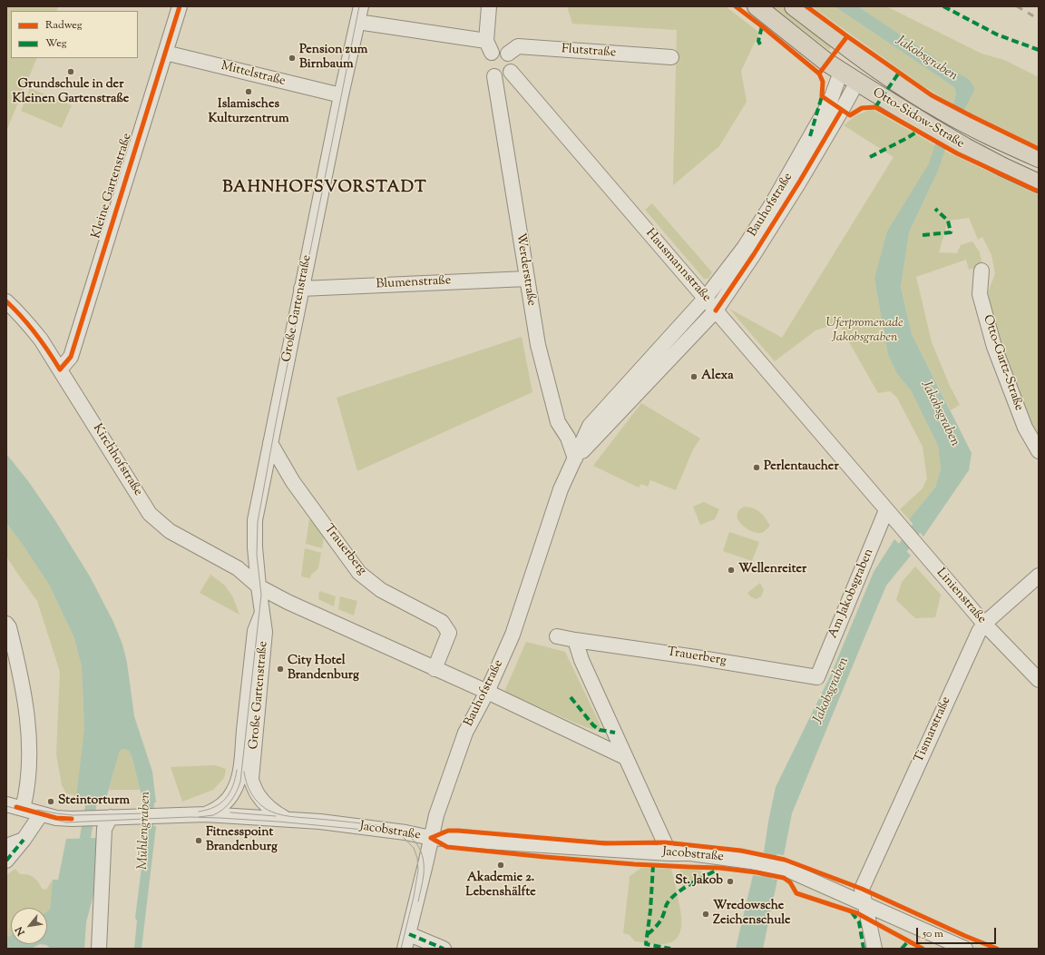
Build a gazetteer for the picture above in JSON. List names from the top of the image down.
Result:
{
  "streets": {
    "main road": ["Otto-Sidow-Straße"],
    "street": [
      "Flutstraße",
      "Mittelstraße",
      "Kleine Gartenstraße",
      "Bauhofstraße",
      "Hausmannstraße",
      "Werderstraße",
      "Blumenstraße",
      "Große Gartenstraße",
      "Otto-Gartz-Straße",
      "Kirchhofstraße",
      "Trauerberg",
      "Am Jakobsgraben",
      "Linienstraße",
      "Tismarstraße",
      "Jacobstraße"
    ]
  },
  "crossings": [
    ["Flutstraße", "Hausmannstraße"],
    ["Flutstraße", "Werderstraße"],
    ["Mittelstraße", "Kleine Gartenstraße"],
    ["Mittelstraße", "Große Gartenstraße"],
    ["Otto-Sidow-Straße", "Bauhofstraße"],
    ["Kleine Gartenstraße", "Kirchhofstraße"],
    ["Bauhofstraße", "Hausmannstraße"],
    ["Bauhofstraße", "Werderstraße"],
    ["Bauhofstraße", "Jacobstraße"],
    ["Hausmannstraße", "Werderstraße"],
    ["Hausmannstraße", "Am Jakobsgraben"],
    ["Hausmannstraße", "Linienstraße"],
    ["Werderstraße", "Blumenstraße"],
    ["Blumenstraße", "Große Gartenstraße"],
    ["Große Gartenstraße", "Kirchhofstraße"],
    ["Große Gartenstraße", "Trauerberg"],
    ["Große Gartenstraße", "Jacobstraße"],
    ["Trauerberg", "Am Jakobsgraben"],
    ["Am Jakobsgraben", "Linienstraße"],
    ["Linienstraße", "Tismarstraße"],
    ["Tismarstraße", "Jacobstraße"]
  ],
  "districts": ["BAHNHOFSVORSTADT"],
  "water": ["Jakobsgraben", "Mühlengraben"],
  "parks": ["Uferpromenade Jakobsgraben"],
  "places": [
    "Pension zum Birnbaum",
    "Grundschule in der Kleinen Gartenstraße",
    "Islamisches Kulturzentrum",
    "Alexa",
    "Perlentaucher",
    "Wellenreiter",
    "City Hotel Brandenburg",
    "Steintorturm",
    "Fitnesspoint Brandenburg",
    "Akademie 2. Lebenshälfte",
    "St. Jakob",
    "Wredowsche Zeichenschule"
  ],
  "legend": ["Radweg", "Weg"],
  "scale_bar": "50 m",
  "north": "bottom left"
}
